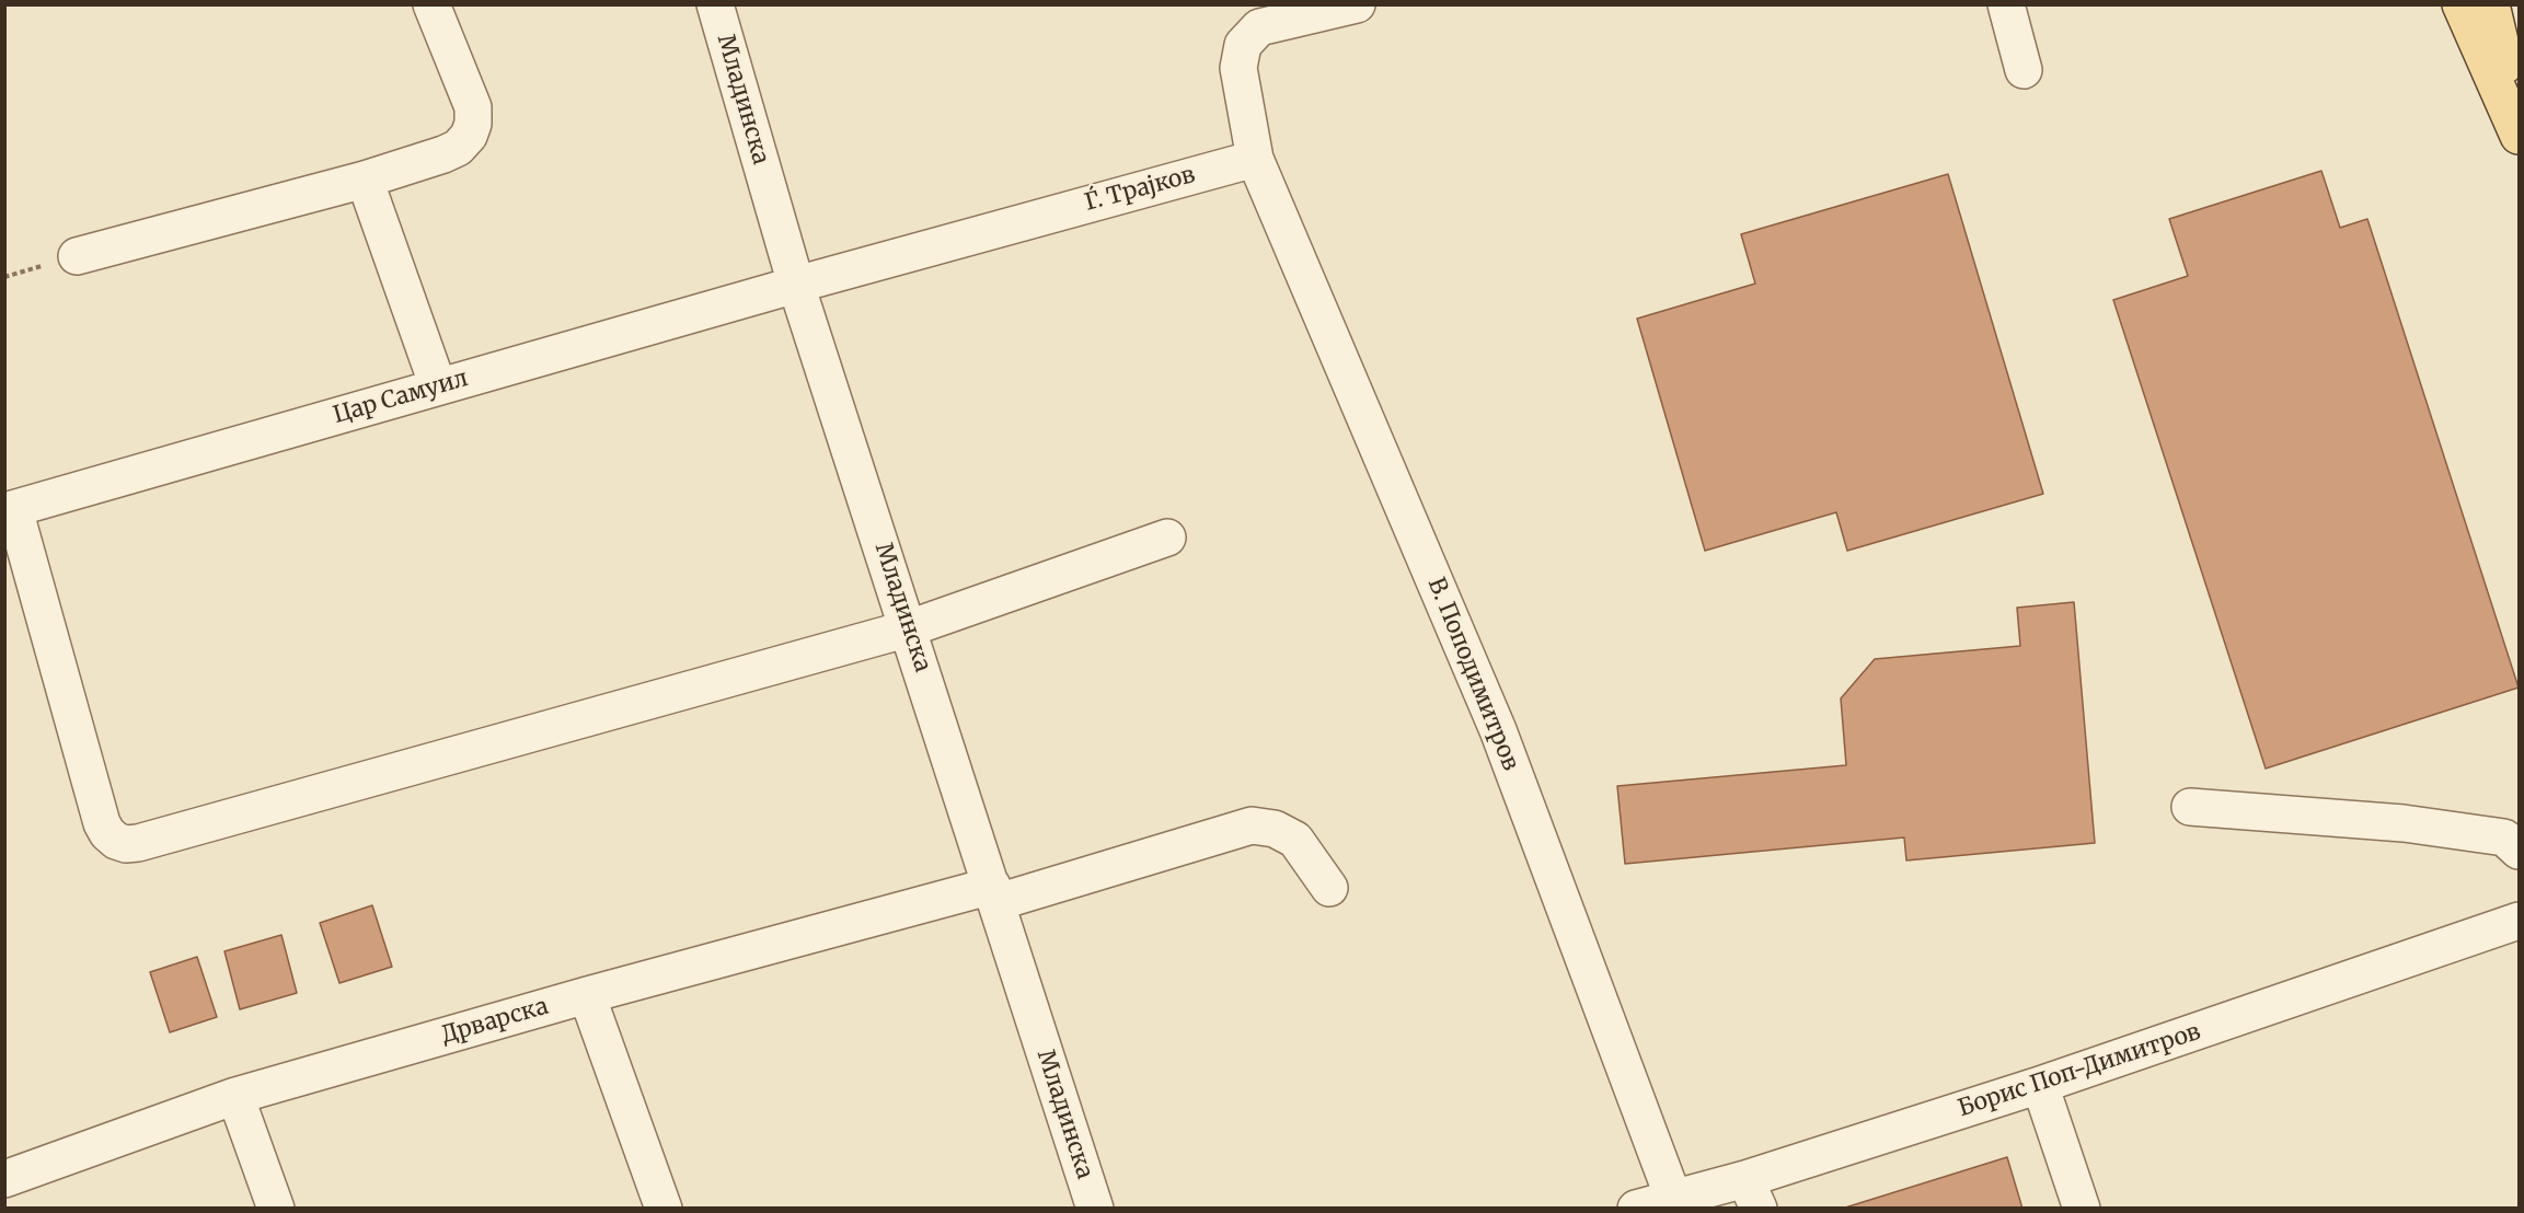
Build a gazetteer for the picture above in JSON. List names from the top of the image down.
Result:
{
  "streets": {
    "street": [
      "Младинска",
      "Ѓ. Трајков",
      "Цар Самуил",
      "В. Поподимитров",
      "Дрварска",
      "Борис Поп-Димитров"
    ]
  },
  "crossings": [
    ["Младинска", "Ѓ. Трајков"],
    ["Младинска", "Цар Самуил"],
    ["Младинска", "Дрварска"],
    ["Ѓ. Трајков", "Цар Самуил"],
    ["Ѓ. Трајков", "В. Поподимитров"],
    ["В. Поподимитров", "Борис Поп-Димитров"]
  ]
}
